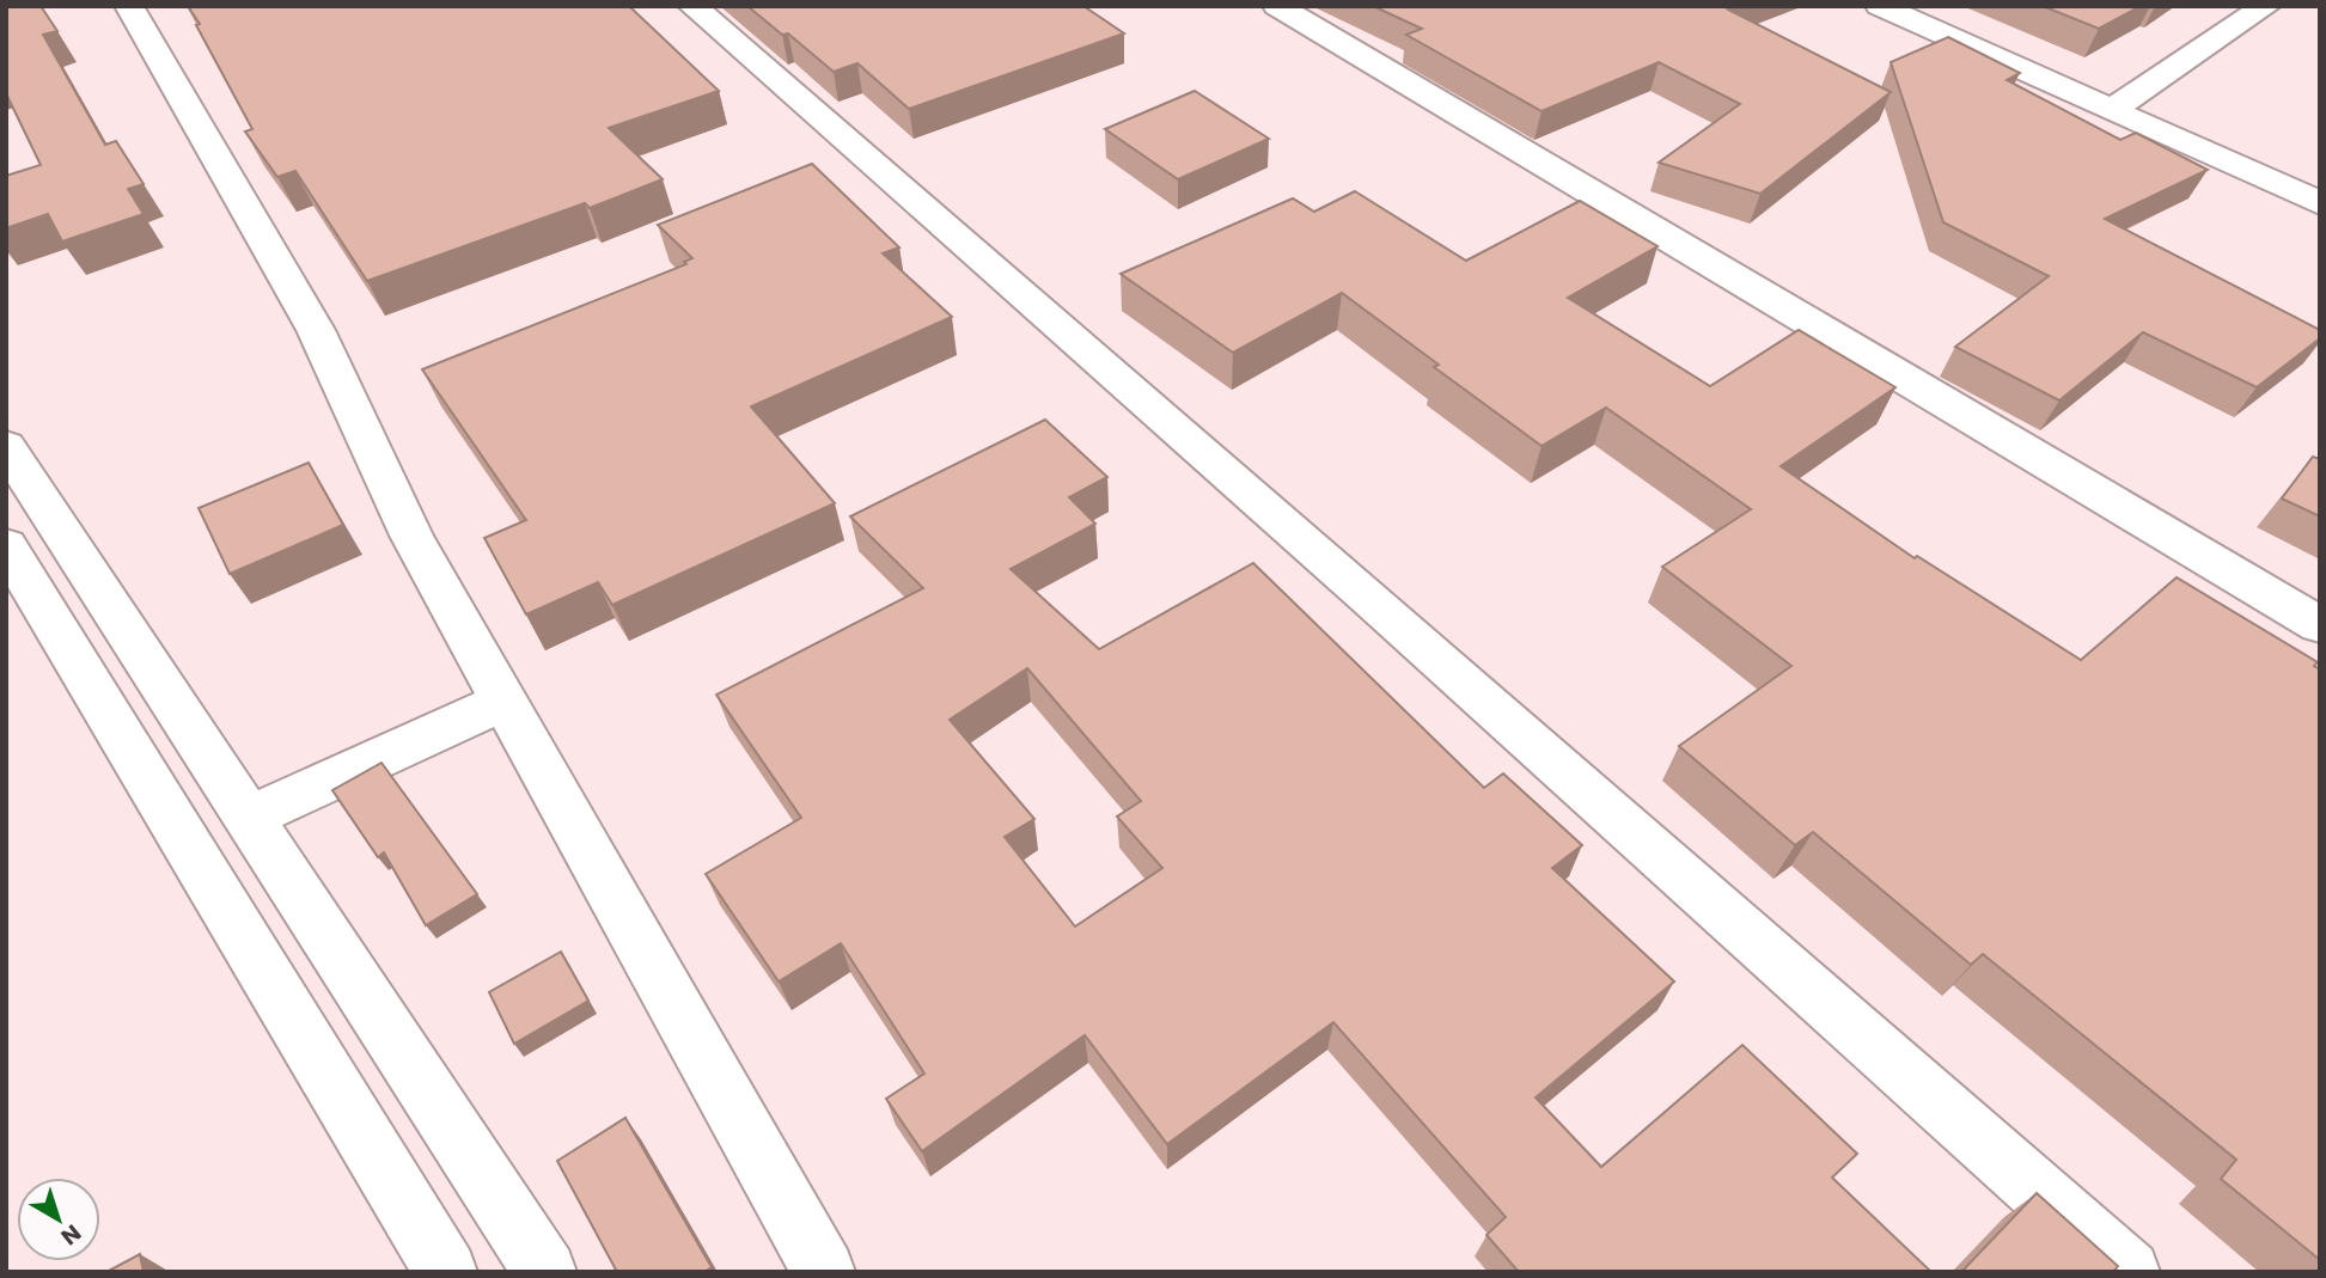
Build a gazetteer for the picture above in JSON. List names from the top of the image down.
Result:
{
  "north": "bottom right"
}
